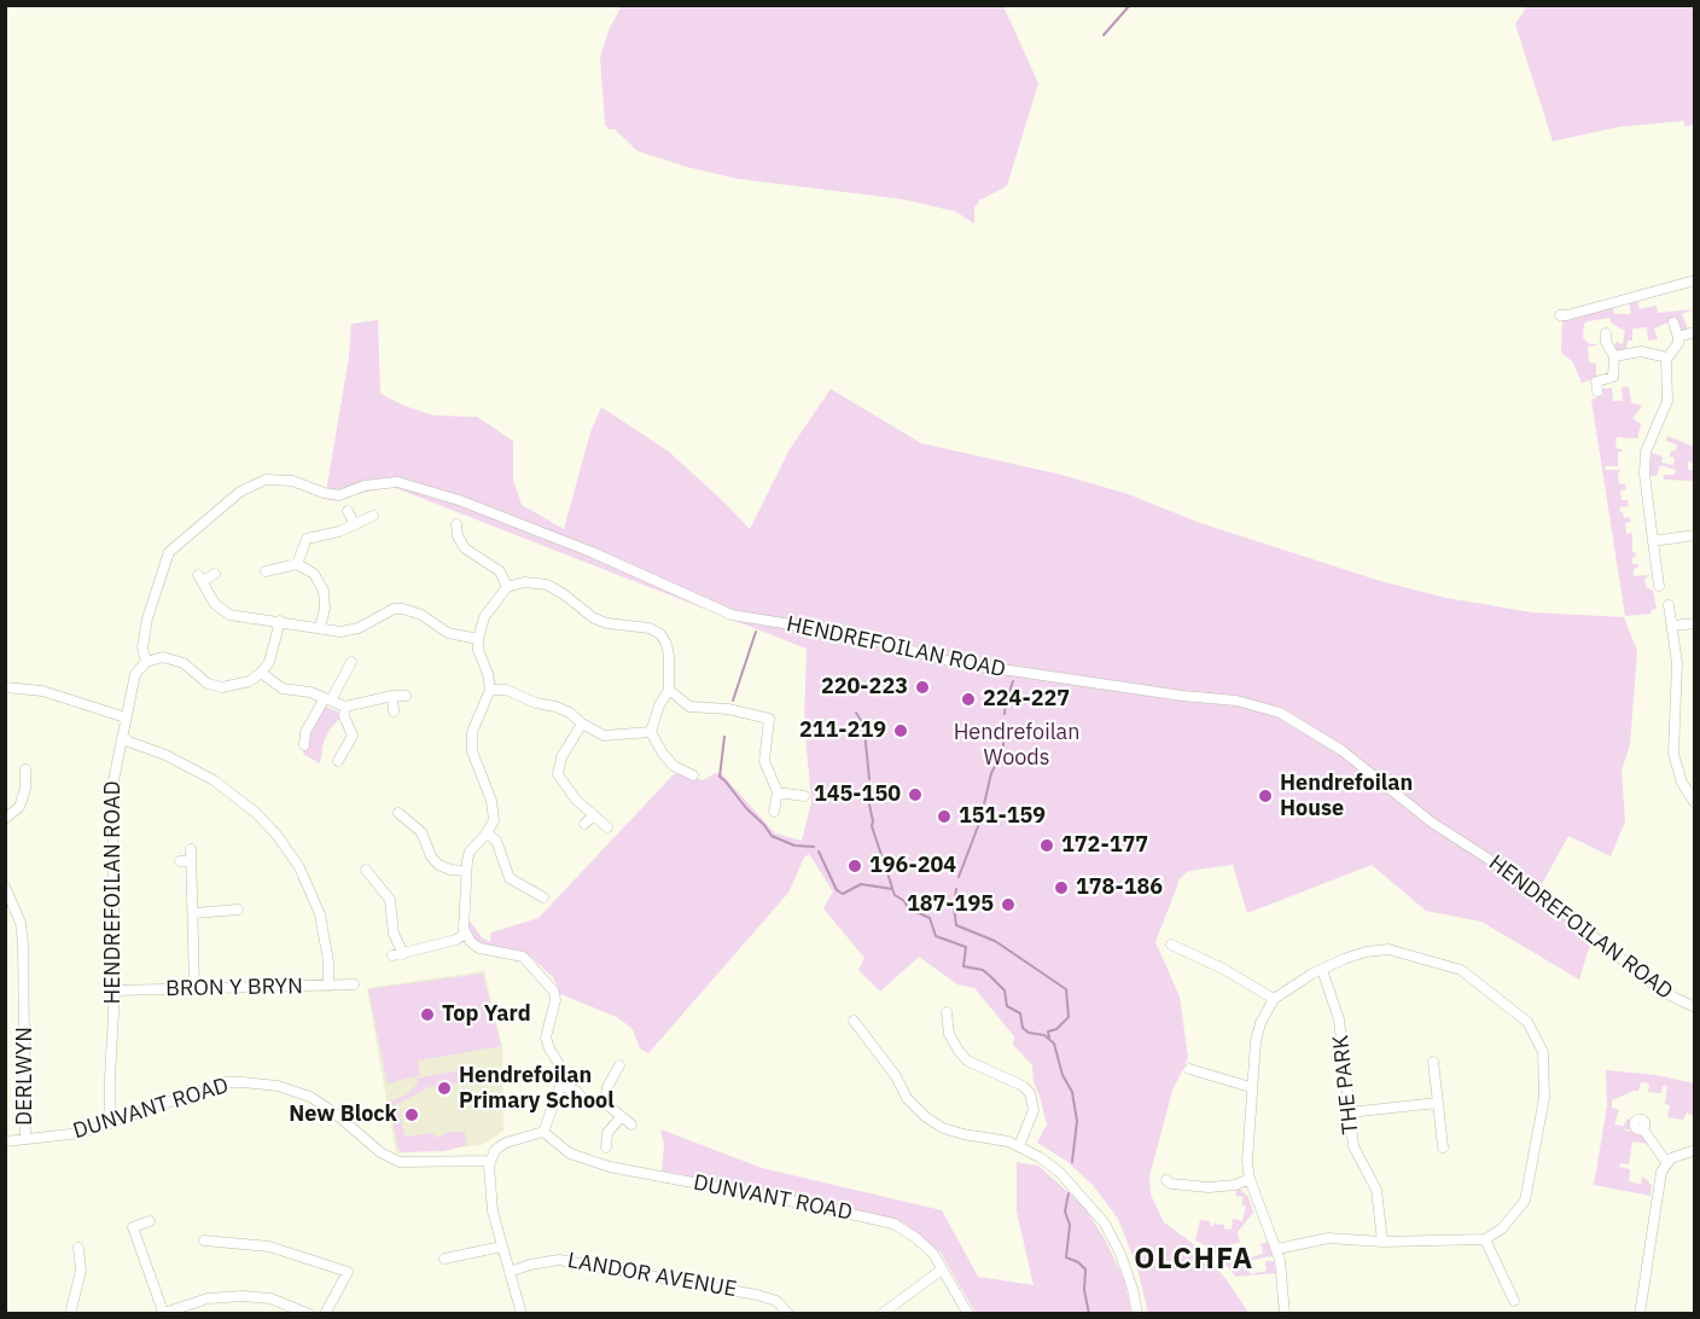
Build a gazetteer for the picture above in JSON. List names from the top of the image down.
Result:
{
  "streets": {
    "street": [
      "HENDREFOILAN ROAD",
      "BRON Y BRYN",
      "DERLWYN",
      "THE PARK",
      "DUNVANT ROAD",
      "LANDOR AVENUE"
    ]
  },
  "crossings": [
    ["HENDREFOILAN ROAD", "BRON Y BRYN"],
    ["HENDREFOILAN ROAD", "DUNVANT ROAD"],
    ["DERLWYN", "DUNVANT ROAD"]
  ],
  "districts": ["OLCHFA"],
  "parks": ["Hendrefoilan Woods"],
  "places": [
    "220-223",
    "224-227",
    "211-219",
    "145-150",
    "Hendrefoilan House",
    "151-159",
    "172-177",
    "196-204",
    "178-186",
    "187-195",
    "Top Yard",
    "Hendrefoilan Primary School",
    "New Block"
  ]
}
